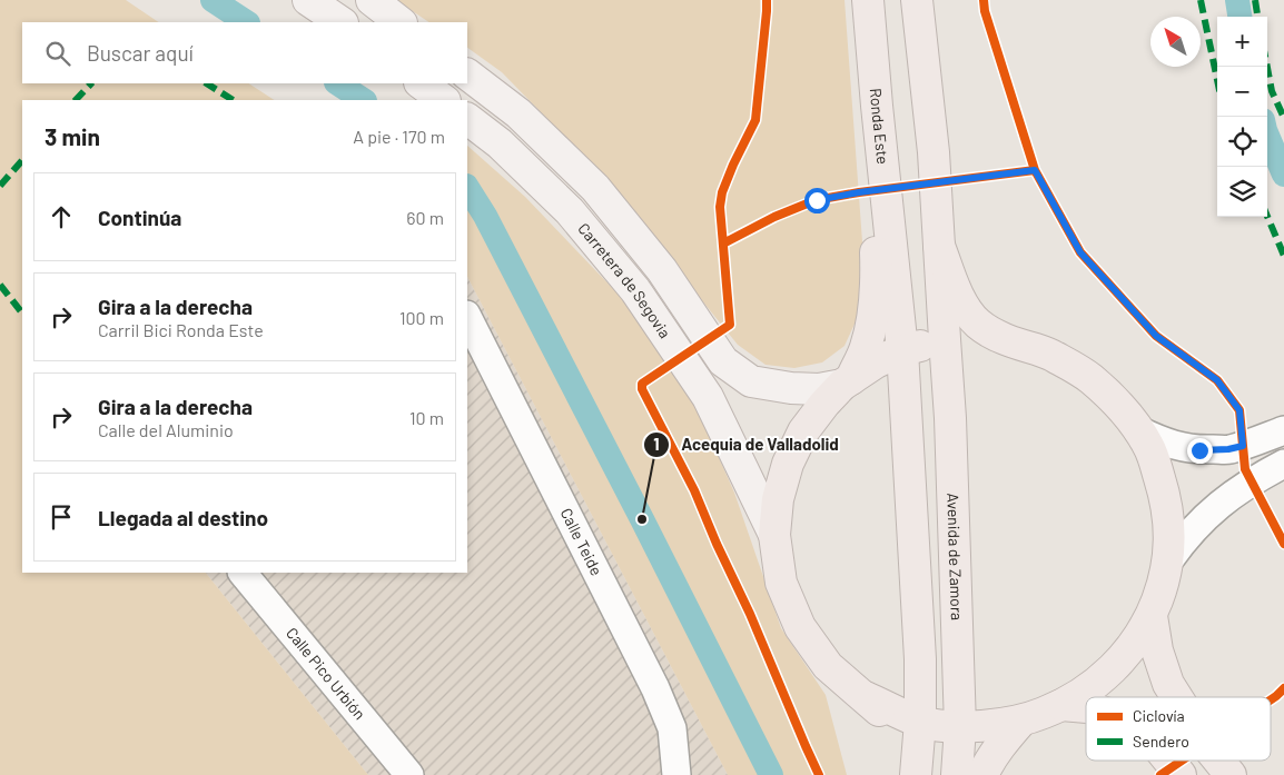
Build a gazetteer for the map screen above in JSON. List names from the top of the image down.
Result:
{
  "streets": {
    "highway": ["Ronda Este", "Avenida de Zamora"],
    "main road": ["Carretera de Segovia"],
    "street": ["Calle Teide", "Calle Pico Urbión"]
  },
  "places": ["Acequia de Valladolid"],
  "legend": ["Ciclovía", "Sendero"],
  "north": "top left",
  "page": {
    "map_buttons": ["+", "−"],
    "search": "Buscar aquí",
    "heading": ["3 min", "A pie · 170 m"],
    "list": [
      ["Continúa", "60 m"],
      ["Gira a la derecha", "Carril Bici Ronda Este", "100 m"],
      ["Gira a la derecha", "Calle del Aluminio", "10 m"],
      "Llegada al destino"
    ]
  }
}
